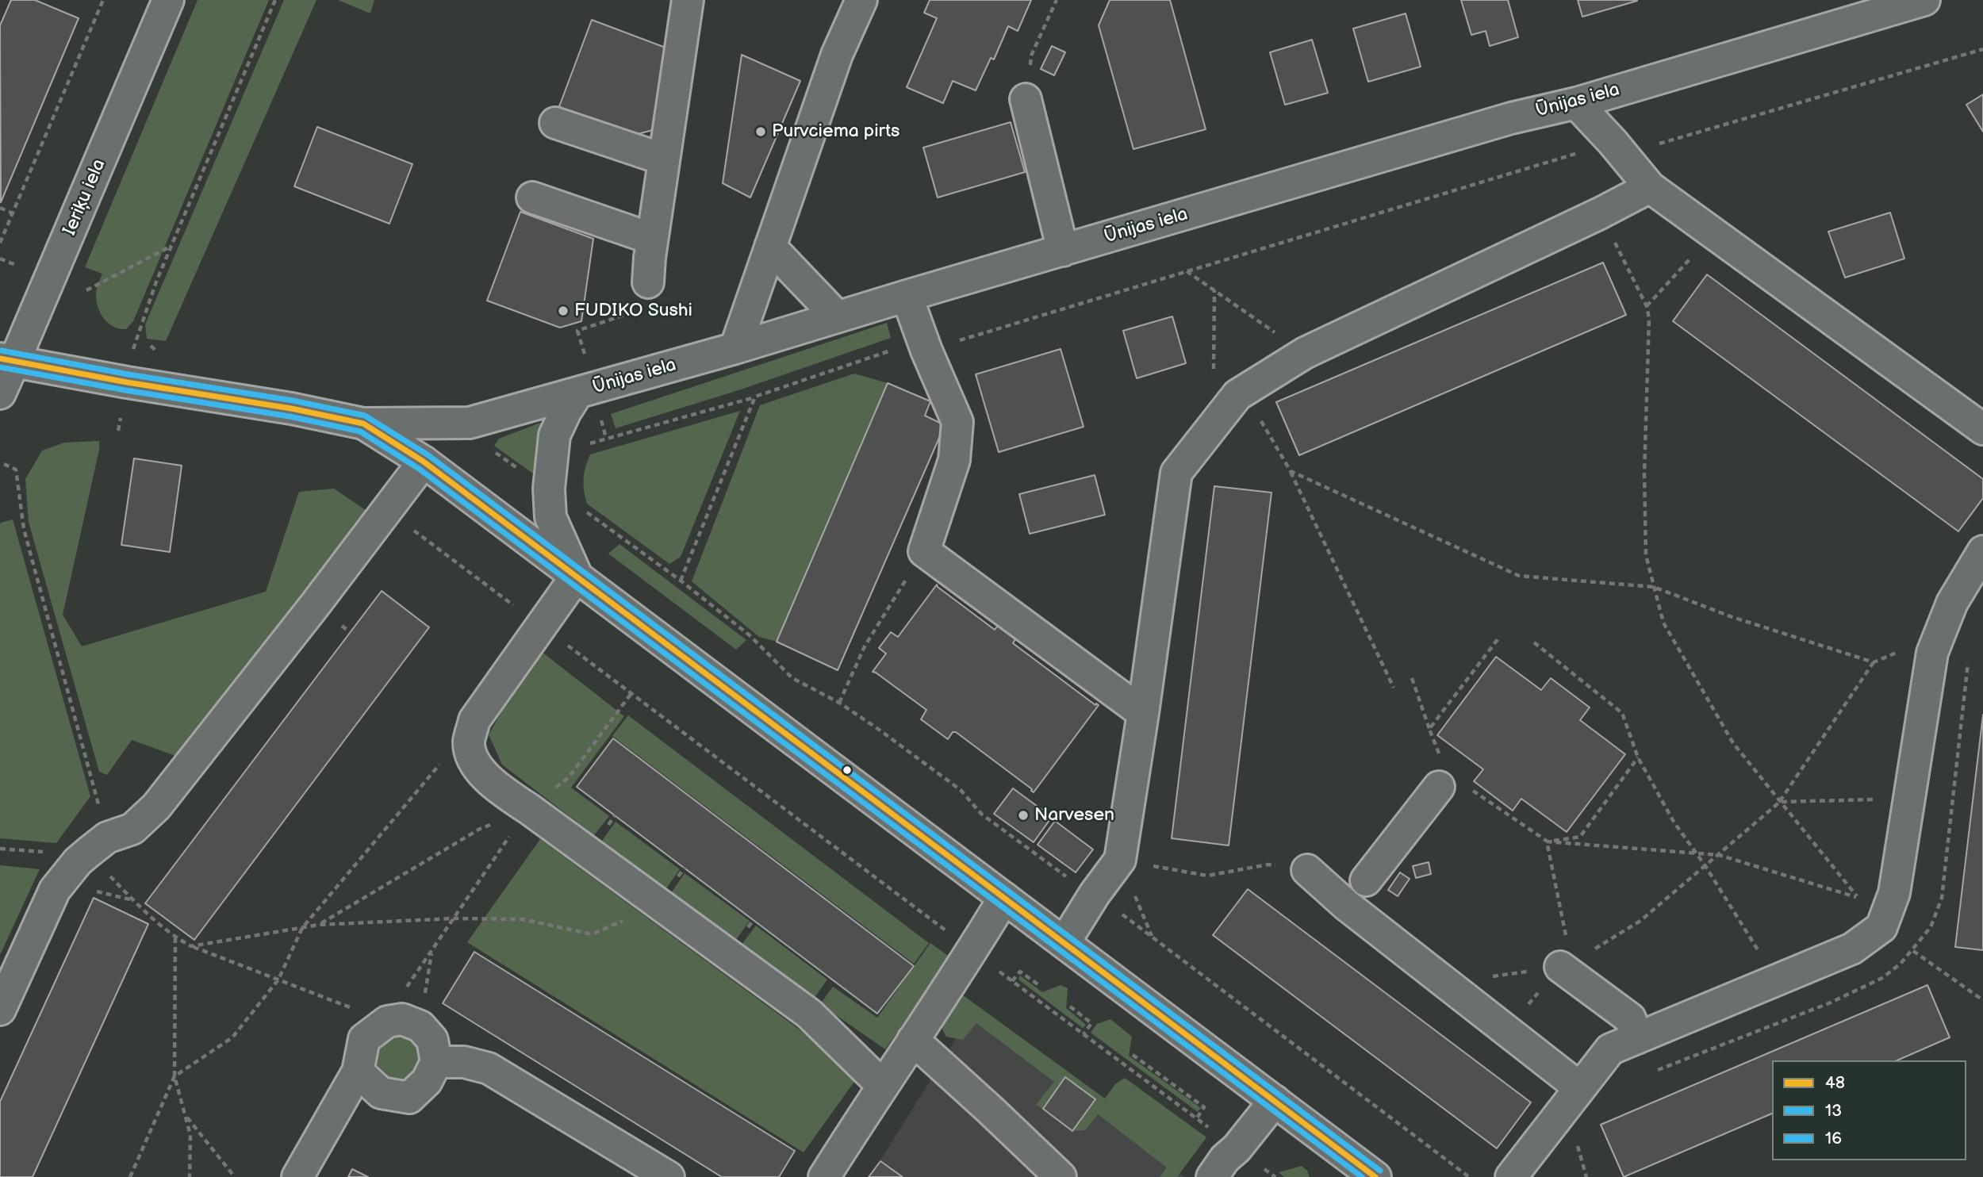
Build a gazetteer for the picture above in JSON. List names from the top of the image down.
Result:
{
  "streets": {
    "street": ["Ūnijas iela", "Ieriķu iela"]
  },
  "places": ["Purvciema pirts", "FUDIKO Sushi", "Narvesen"],
  "lines": ["transit line 16", "transit line 48", "transit line 13"],
  "legend": ["48", "13", "16"]
}
